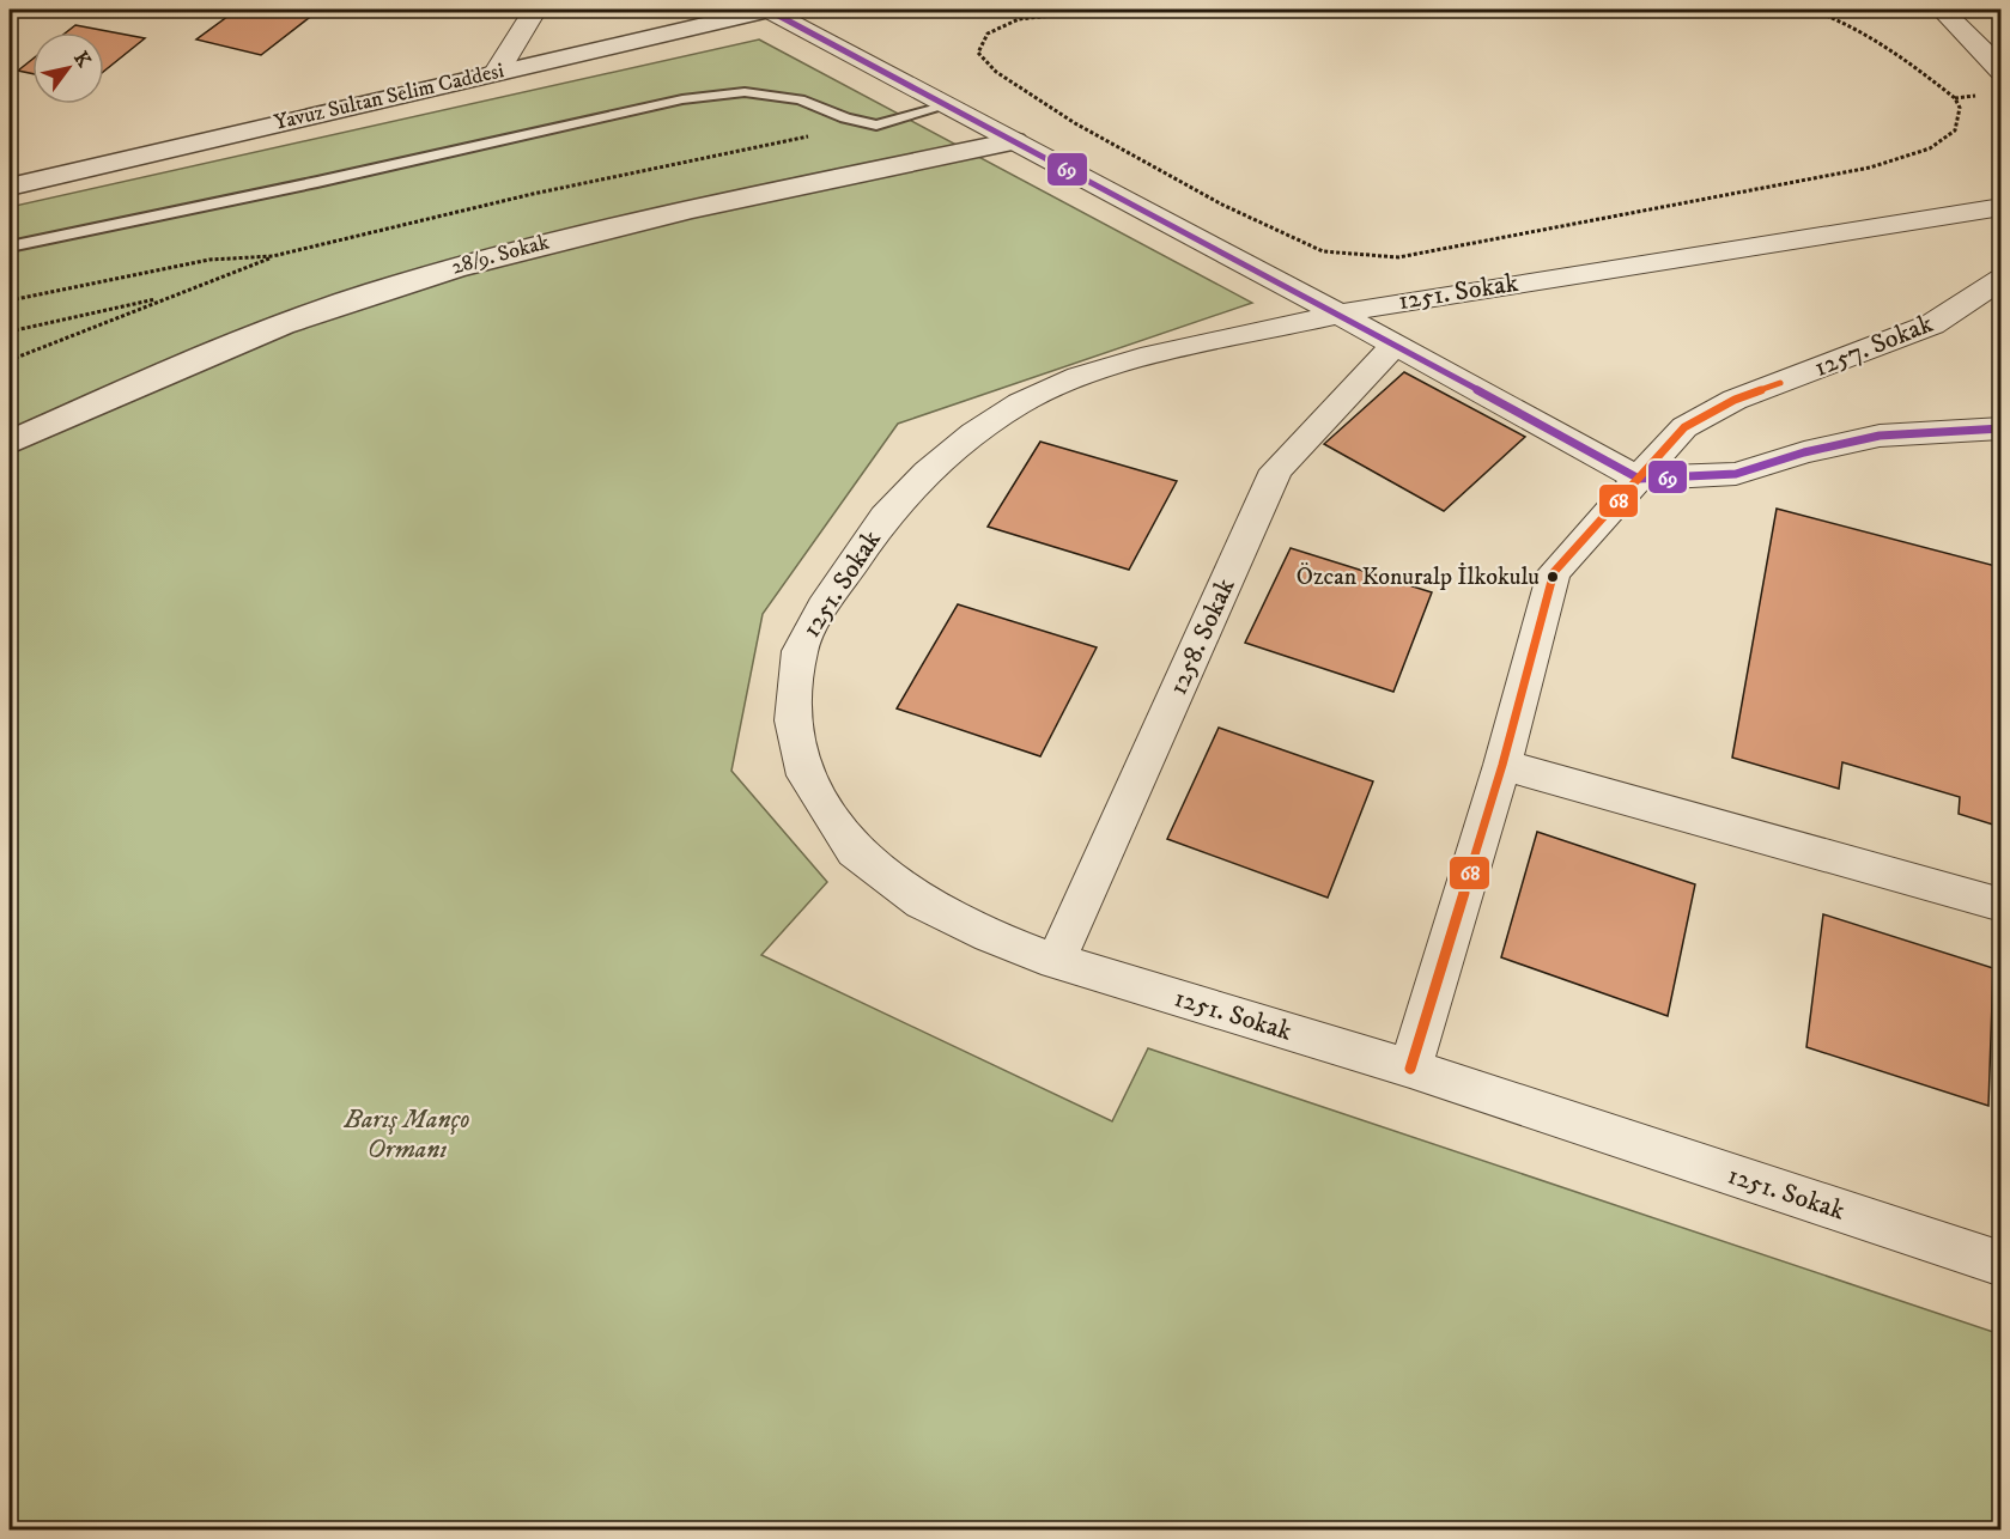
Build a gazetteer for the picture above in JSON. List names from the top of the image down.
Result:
{
  "streets": {
    "street": [
      "Yavuz Sultan Selim Caddesi",
      "28/9. Sokak",
      "1251. Sokak",
      "1257. Sokak",
      "1258. Sokak"
    ]
  },
  "crossings": [
    ["1251. Sokak", "1257. Sokak"],
    ["1251. Sokak", "1258. Sokak"]
  ],
  "parks": ["Barış Manço Ormanı"],
  "places": ["Özcan Konuralp İlkokulu"],
  "lines": ["transit line 69", "transit line 68"],
  "north": "top right"
}
